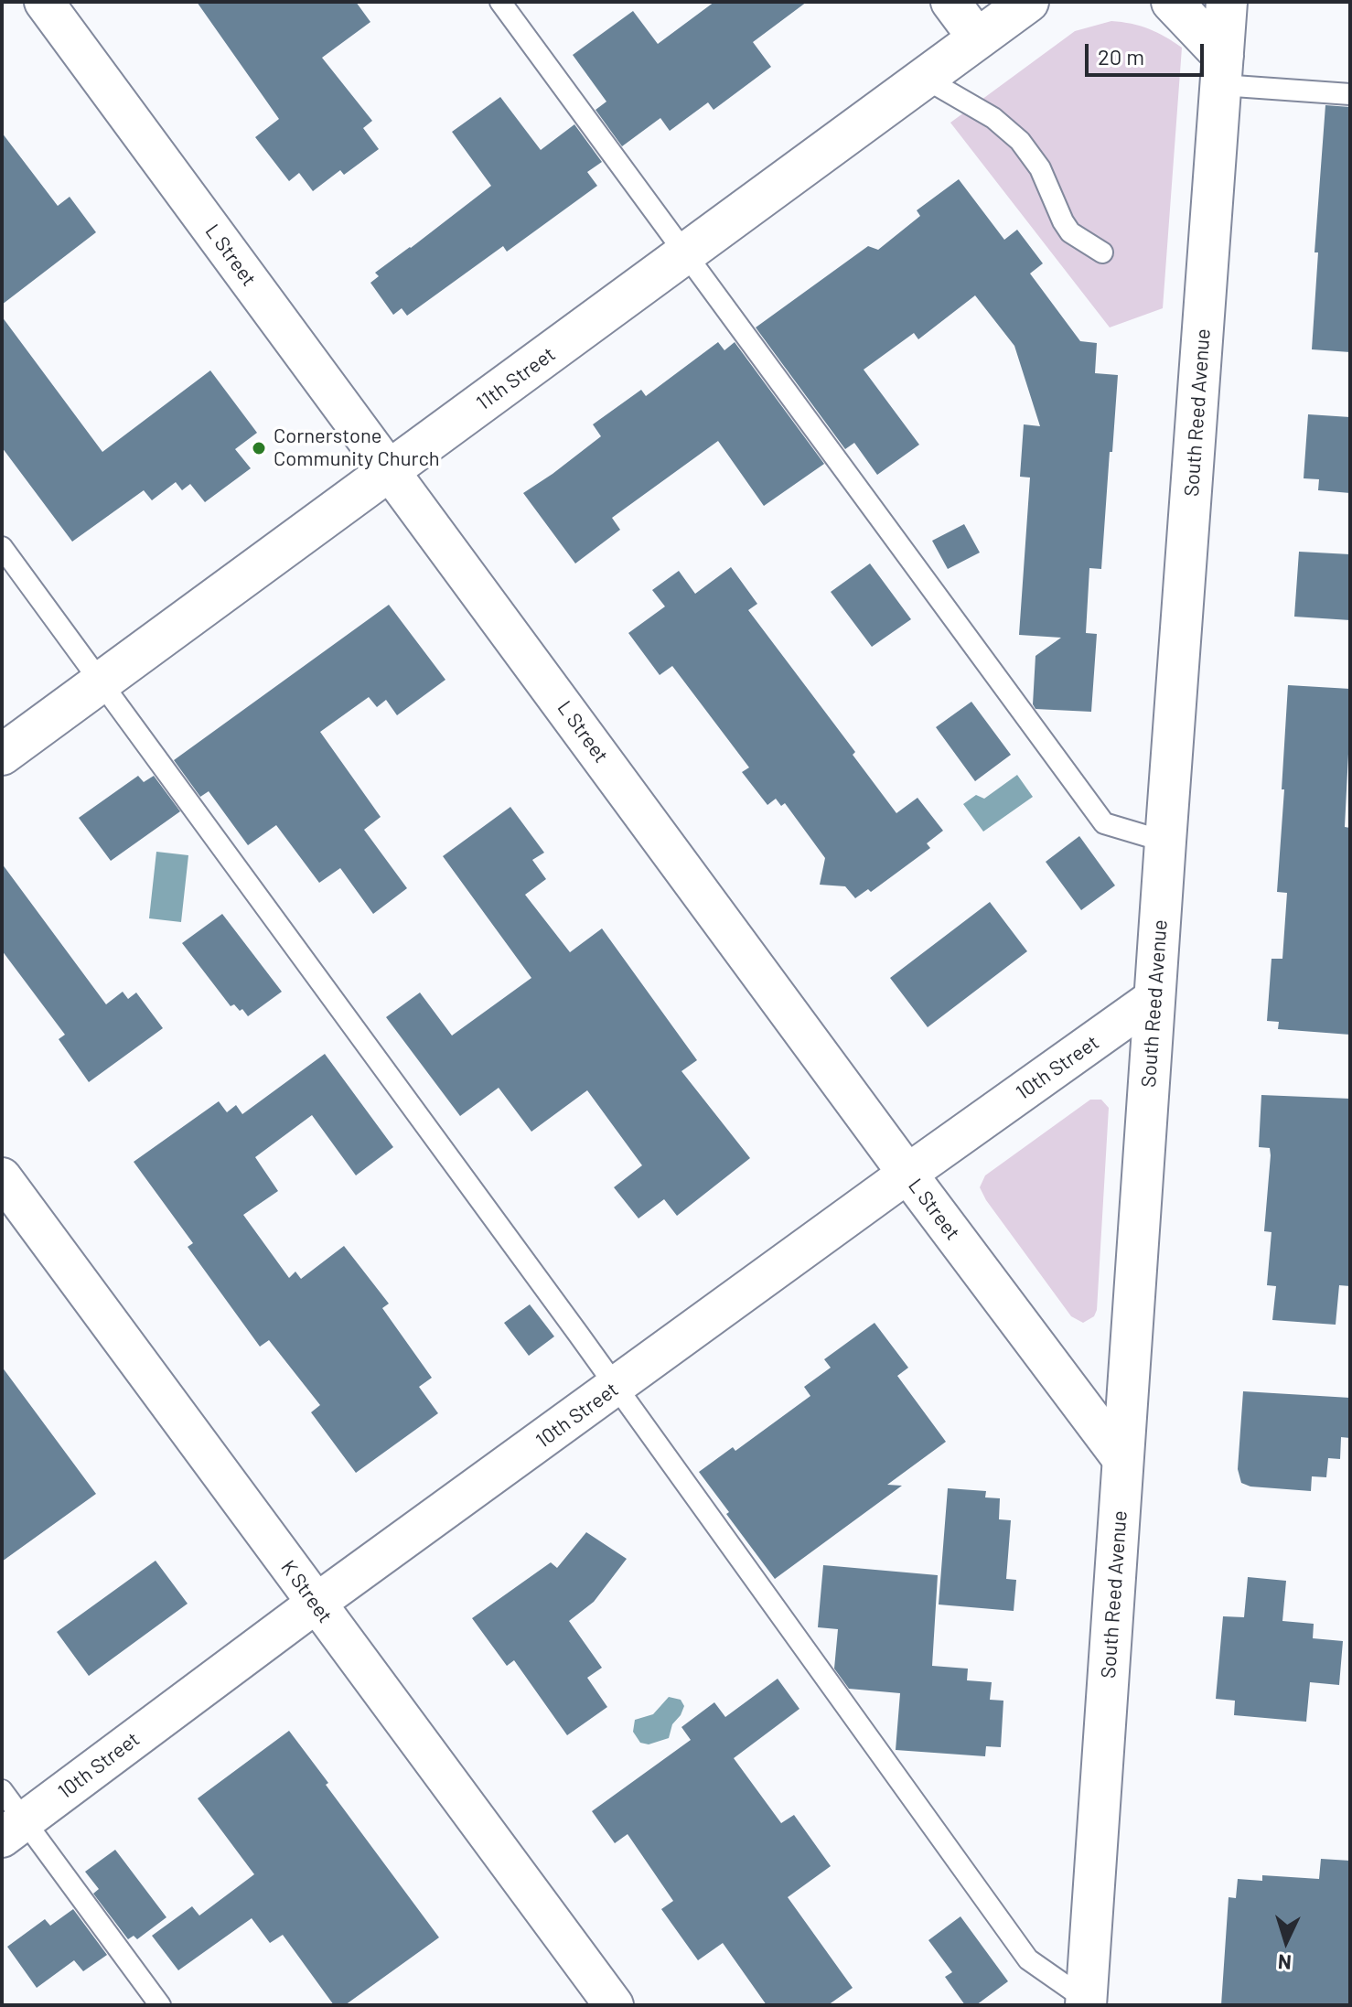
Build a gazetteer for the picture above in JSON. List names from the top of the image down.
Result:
{
  "streets": {
    "street": [
      "L Street",
      "11th Street",
      "South Reed Avenue",
      "10th Street",
      "K Street"
    ]
  },
  "crossings": [
    ["L Street", "11th Street"],
    ["L Street", "South Reed Avenue"],
    ["L Street", "10th Street"],
    ["South Reed Avenue", "10th Street"],
    ["10th Street", "K Street"]
  ],
  "places": ["Cornerstone Community Church"],
  "scale_bar": "20 m",
  "north": "bottom"
}
